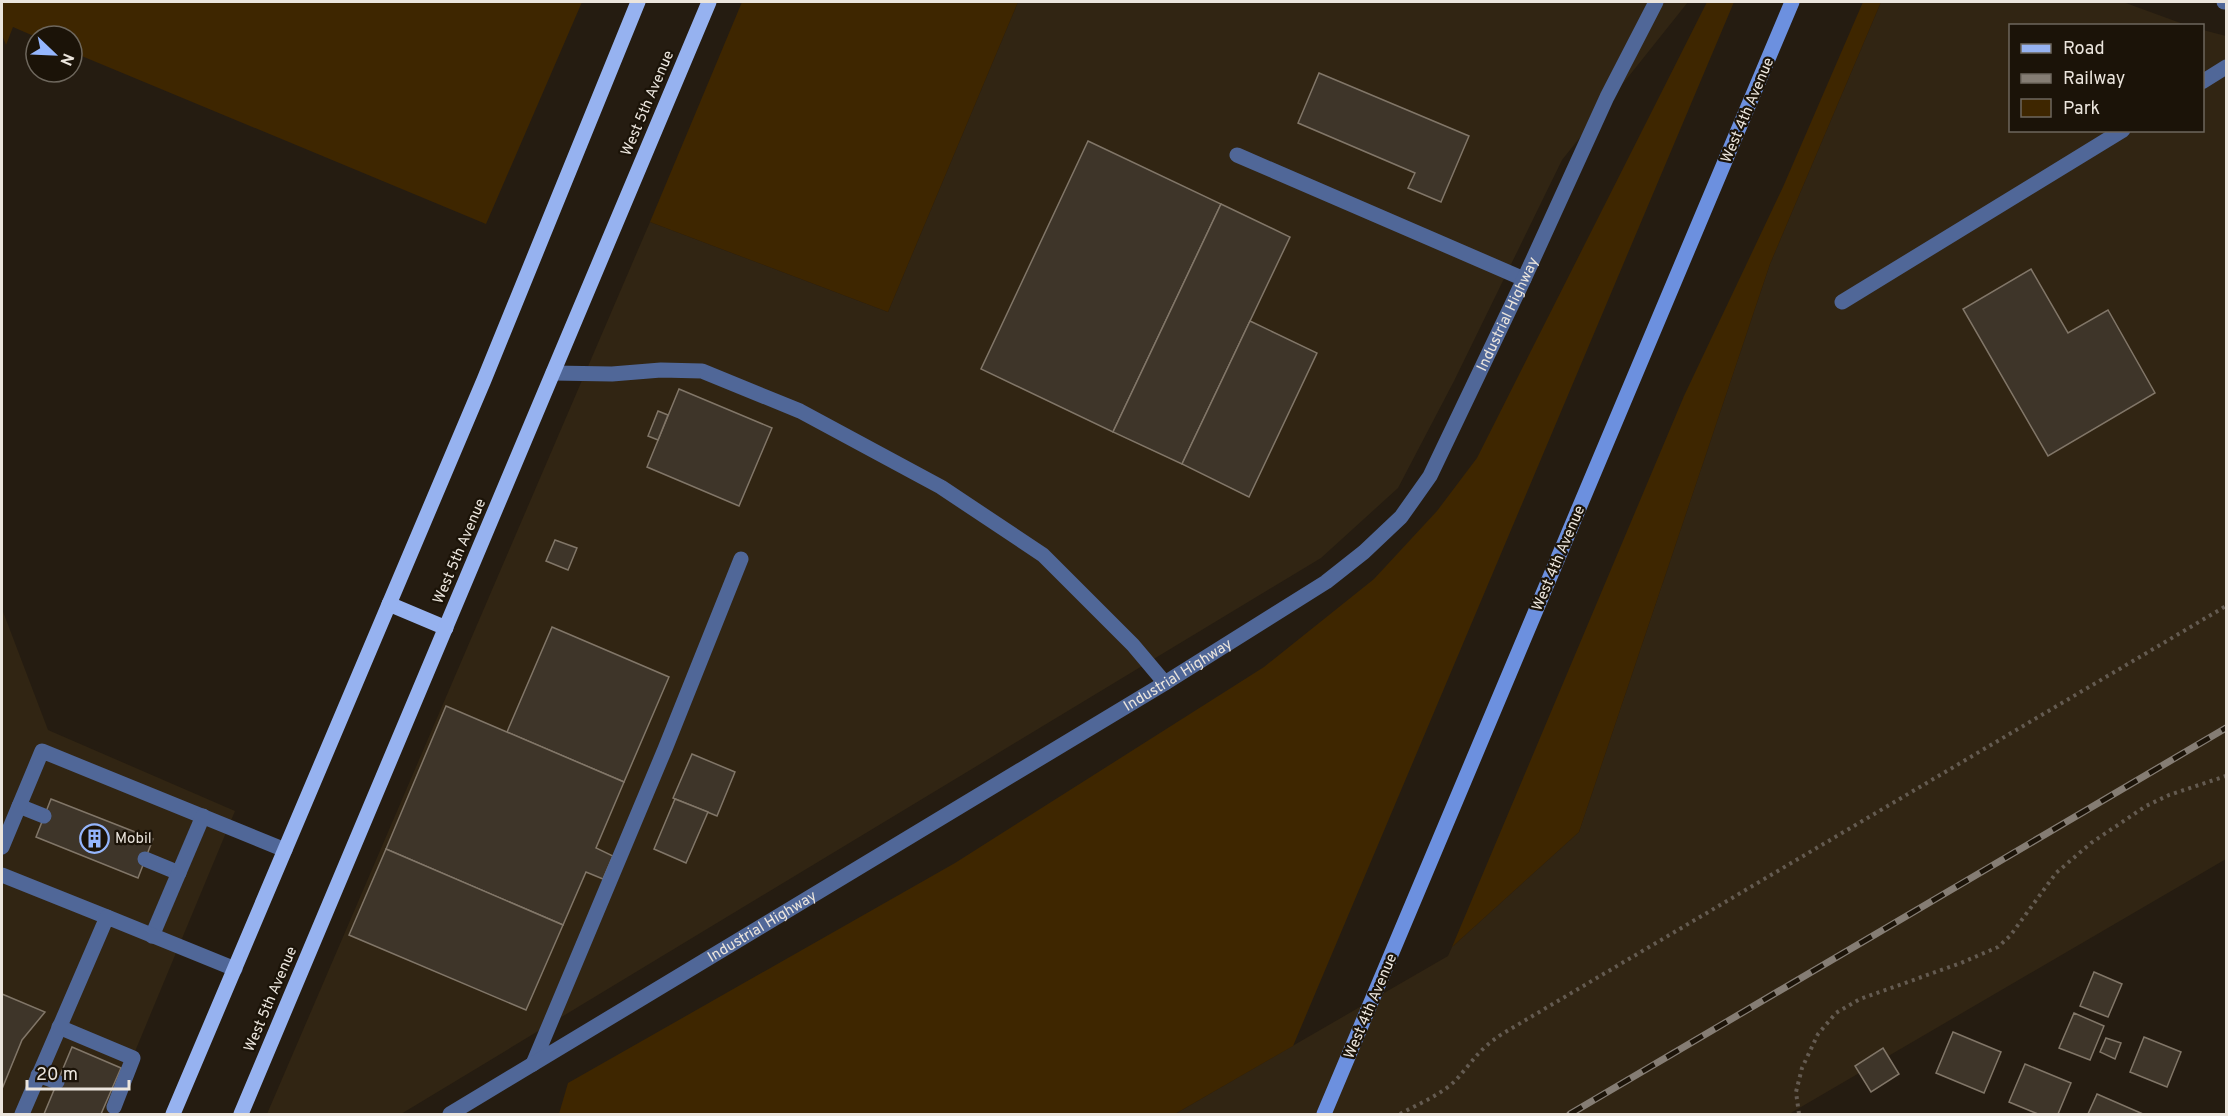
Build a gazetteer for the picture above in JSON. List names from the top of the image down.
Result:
{
  "streets": {
    "main road": ["West 5th Avenue", "West 4th Avenue"],
    "street": ["Industrial Highway"]
  },
  "places": {
    "building": ["Mobil"]
  },
  "legend": ["Road", "Railway", "Park"],
  "scale_bar": "20 m",
  "north": "bottom right"
}
